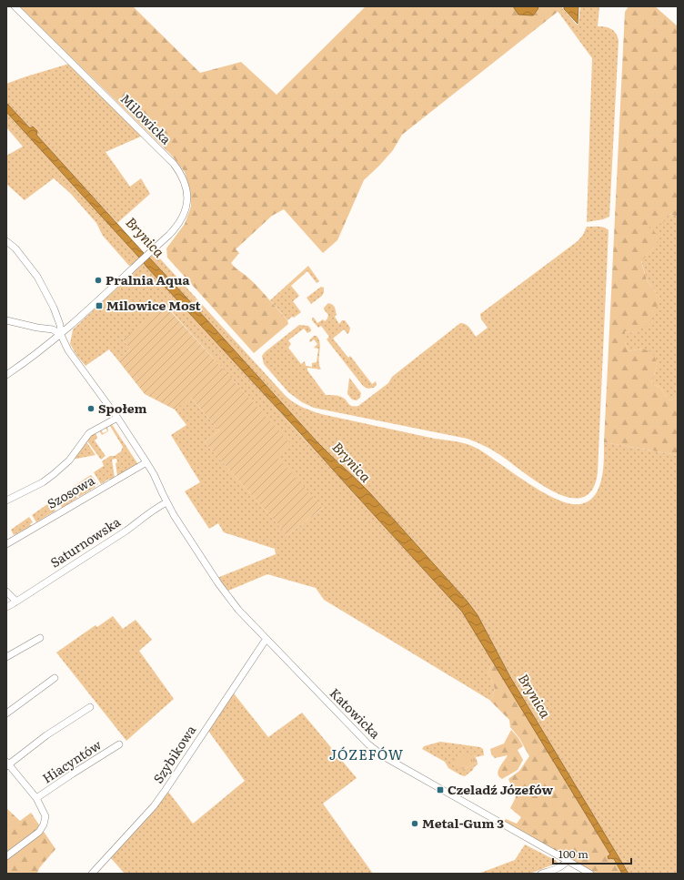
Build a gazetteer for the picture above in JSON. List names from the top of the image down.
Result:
{
  "streets": {
    "street": [
      "Milowicka",
      "Szosowa",
      "Saturnowska",
      "Katowicka",
      "Szybikowa",
      "Hiacyntów"
    ]
  },
  "crossings": [
    ["Katowicka", "Szybikowa"]
  ],
  "districts": ["JÓZEFÓW"],
  "water": ["Brynica"],
  "places": {
    "other": ["Pralnia Aqua", "Społem", "Metal-Gum 3"],
    "transit": ["Milowice Most", "Czeladź Józefów"]
  },
  "scale_bar": "100 m"
}
